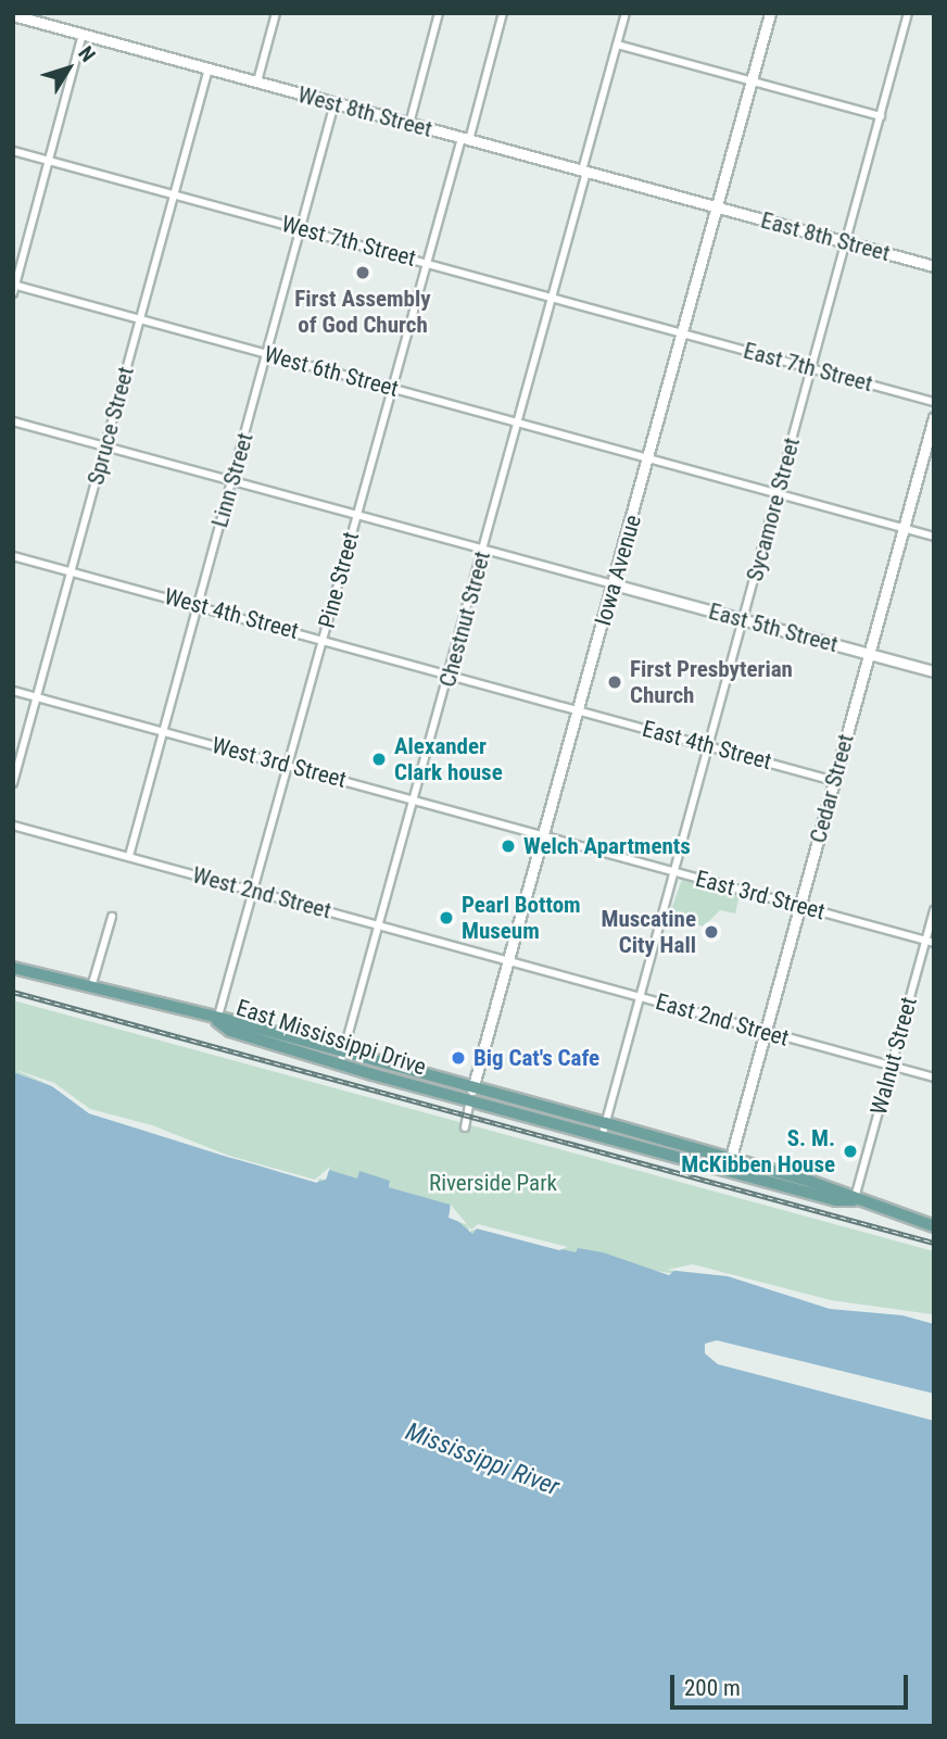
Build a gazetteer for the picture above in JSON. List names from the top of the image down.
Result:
{
  "streets": {
    "main road": [
      "West 8th Street",
      "East 8th Street",
      "Iowa Avenue",
      "East 5th Street",
      "Cedar Street",
      "East Mississippi Drive"
    ],
    "street": [
      "West 7th Street",
      "East 7th Street",
      "West 6th Street",
      "Spruce Street",
      "Linn Street",
      "Sycamore Street",
      "Pine Street",
      "West 4th Street",
      "Chestnut Street",
      "East 4th Street",
      "West 3rd Street",
      "West 2nd Street",
      "East 3rd Street",
      "East 2nd Street",
      "Walnut Street"
    ]
  },
  "crossings": [
    ["West 8th Street", "East 8th Street"],
    ["West 8th Street", "Spruce Street"],
    ["West 8th Street", "Linn Street"],
    ["West 8th Street", "Iowa Avenue"],
    ["West 8th Street", "Pine Street"],
    ["West 8th Street", "Chestnut Street"],
    ["East 8th Street", "Sycamore Street"],
    ["East 8th Street", "Iowa Avenue"],
    ["West 7th Street", "East 7th Street"],
    ["West 7th Street", "Spruce Street"],
    ["West 7th Street", "Linn Street"],
    ["West 7th Street", "Iowa Avenue"],
    ["West 7th Street", "Pine Street"],
    ["West 7th Street", "Chestnut Street"],
    ["East 7th Street", "Sycamore Street"],
    ["East 7th Street", "Iowa Avenue"],
    ["West 6th Street", "Spruce Street"],
    ["West 6th Street", "Linn Street"],
    ["West 6th Street", "Sycamore Street"],
    ["West 6th Street", "Iowa Avenue"],
    ["West 6th Street", "Pine Street"],
    ["West 6th Street", "Chestnut Street"],
    ["West 6th Street", "Cedar Street"],
    ["Spruce Street", "West 4th Street"],
    ["Spruce Street", "West 3rd Street"],
    ["Linn Street", "West 4th Street"],
    ["Linn Street", "West 3rd Street"],
    ["Linn Street", "West 2nd Street"],
    ["Sycamore Street", "East 5th Street"],
    ["Sycamore Street", "East 4th Street"],
    ["Sycamore Street", "East 3rd Street"],
    ["Sycamore Street", "East 2nd Street"],
    ["Sycamore Street", "East Mississippi Drive"],
    ["Iowa Avenue", "West 4th Street"],
    ["Iowa Avenue", "East 5th Street"],
    ["Iowa Avenue", "East 4th Street"],
    ["Iowa Avenue", "West 3rd Street"],
    ["Iowa Avenue", "West 2nd Street"],
    ["Iowa Avenue", "East 3rd Street"],
    ["Iowa Avenue", "East 2nd Street"],
    ["Iowa Avenue", "East Mississippi Drive"],
    ["Pine Street", "West 4th Street"],
    ["Pine Street", "West 3rd Street"],
    ["Pine Street", "West 2nd Street"],
    ["Pine Street", "East Mississippi Drive"],
    ["West 4th Street", "Chestnut Street"],
    ["West 4th Street", "East 4th Street"],
    ["Chestnut Street", "West 3rd Street"],
    ["Chestnut Street", "West 2nd Street"],
    ["Chestnut Street", "East Mississippi Drive"],
    ["East 5th Street", "Cedar Street"],
    ["East 4th Street", "Cedar Street"],
    ["West 3rd Street", "East 3rd Street"],
    ["Cedar Street", "East 3rd Street"],
    ["Cedar Street", "East 2nd Street"],
    ["Cedar Street", "East Mississippi Drive"],
    ["West 2nd Street", "East 2nd Street"],
    ["East 3rd Street", "Walnut Street"],
    ["East 2nd Street", "Walnut Street"],
    ["East Mississippi Drive", "Walnut Street"]
  ],
  "water": ["Mississippi River"],
  "parks": ["Riverside Park"],
  "places": [
    "First Assembly of God Church",
    "First Presbyterian Church",
    "Alexander Clark house",
    "Welch Apartments",
    "Pearl Bottom Museum",
    "Muscatine City Hall",
    "Big Cat's Cafe",
    "S. M. McKibben House"
  ],
  "scale_bar": "200 m",
  "north": "top right"
}
